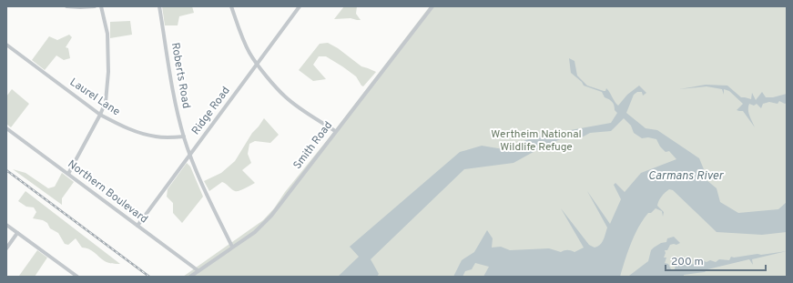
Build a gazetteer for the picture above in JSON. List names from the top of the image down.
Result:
{
  "streets": {
    "street": [
      "Roberts Road",
      "Laurel Lane",
      "Ridge Road",
      "Smith Road",
      "Northern Boulevard"
    ]
  },
  "crossings": [
    ["Roberts Road", "Laurel Lane"],
    ["Roberts Road", "Ridge Road"],
    ["Roberts Road", "Smith Road"],
    ["Ridge Road", "Northern Boulevard"],
    ["Smith Road", "Northern Boulevard"]
  ],
  "water": ["Carmans River"],
  "parks": ["Wertheim National Wildlife Refuge"],
  "scale_bar": "200 m"
}
